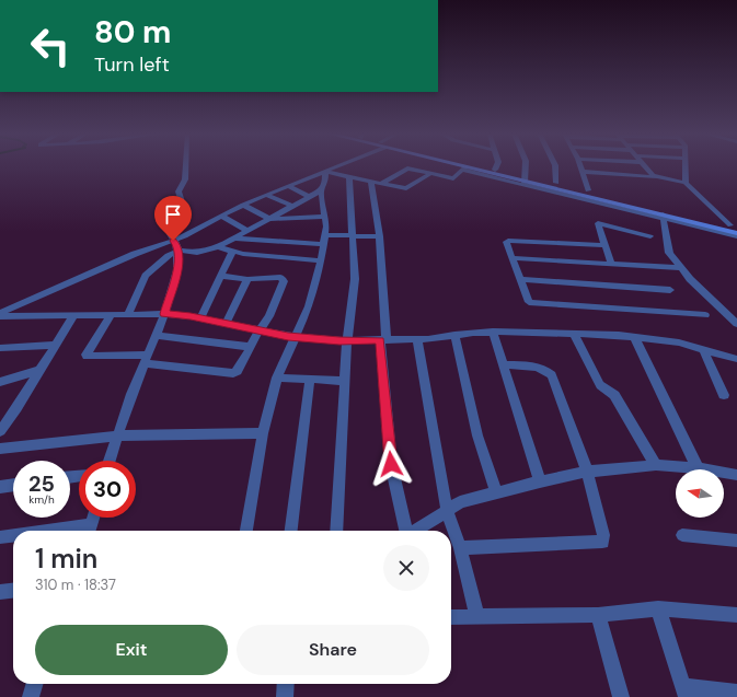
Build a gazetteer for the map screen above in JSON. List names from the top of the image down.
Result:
{
  "north": "left",
  "page": {
    "turn": ["80 m", "Turn left"],
    "speed": "25 km/h",
    "limit": "30",
    "heading": ["1 min", "310 m · 18:37"],
    "buttons": ["Exit", "Share"]
  }
}
